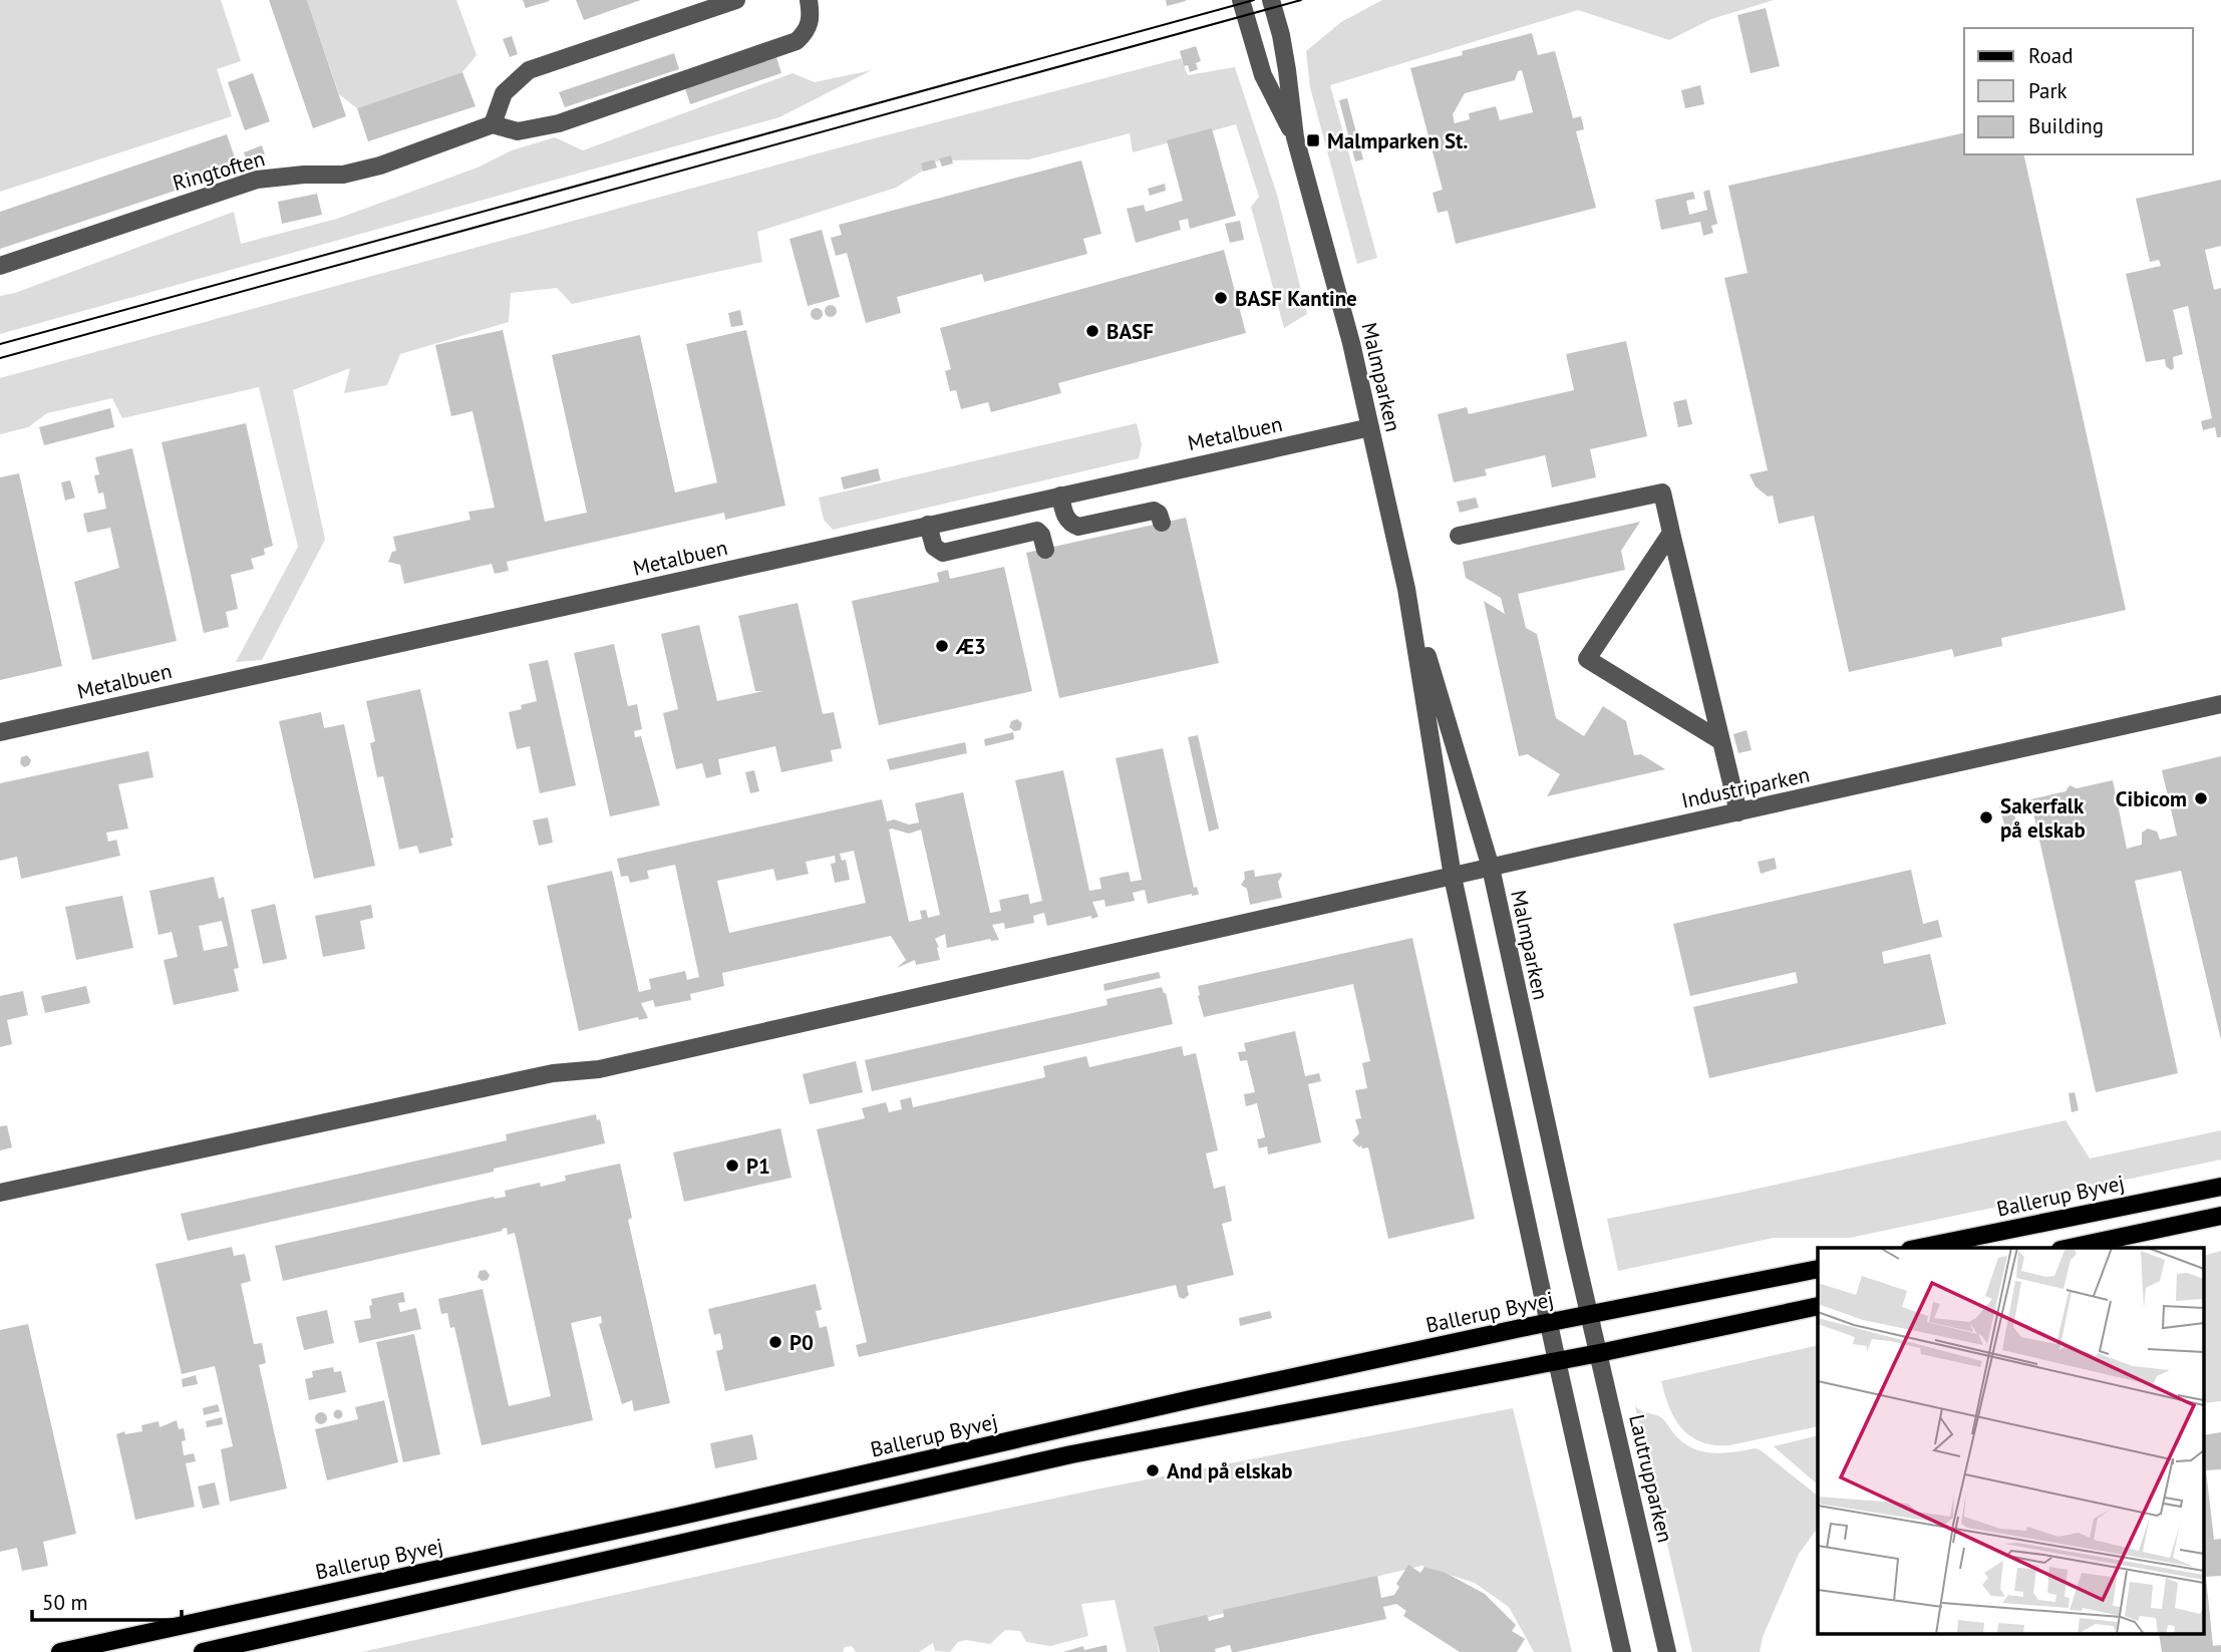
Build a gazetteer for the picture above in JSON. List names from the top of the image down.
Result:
{
  "streets": {
    "main road": ["Ballerup Byvej"],
    "street": [
      "Ringtoften",
      "Malmparken",
      "Metalbuen",
      "Industriparken",
      "Lautrupparken"
    ]
  },
  "crossings": [
    ["Malmparken", "Metalbuen"],
    ["Malmparken", "Industriparken"],
    ["Malmparken", "Ballerup Byvej"],
    ["Malmparken", "Lautrupparken"],
    ["Ballerup Byvej", "Lautrupparken"]
  ],
  "places": {
    "transit": ["Malmparken St."],
    "other": [
      "BASF Kantine",
      "BASF",
      "Æ3",
      "Cibicom",
      "Sakerfalk på elskab",
      "P1",
      "P0",
      "And på elskab"
    ]
  },
  "legend": ["Road", "Park", "Building"],
  "scale_bar": "50 m"
}
